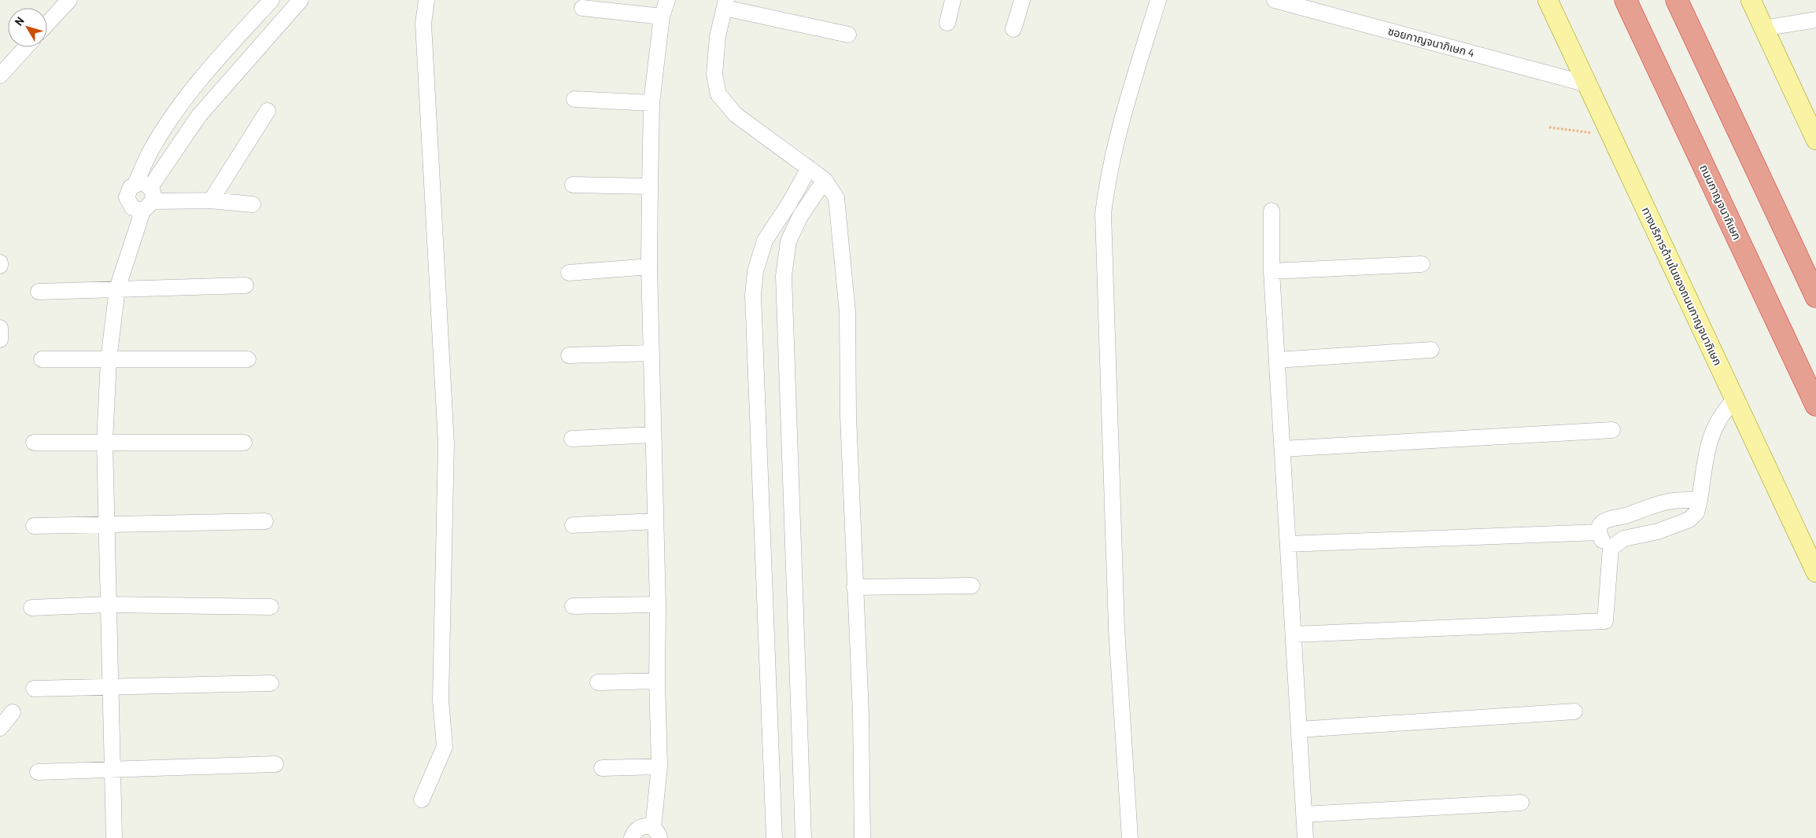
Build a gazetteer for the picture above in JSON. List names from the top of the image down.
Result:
{
  "streets": {
    "highway": ["ถนนกาญจนาภิเษก"],
    "main road": ["ทางบริการด้านในของถนนกาญจนาภิเษก"],
    "street": ["ซอยกาญจนาภิเษก 4"]
  },
  "crossings": [
    ["ซอยกาญจนาภิเษก 4", "ทางบริการด้านในของถนนกาญจนาภิเษก"]
  ],
  "north": "top left"
}
